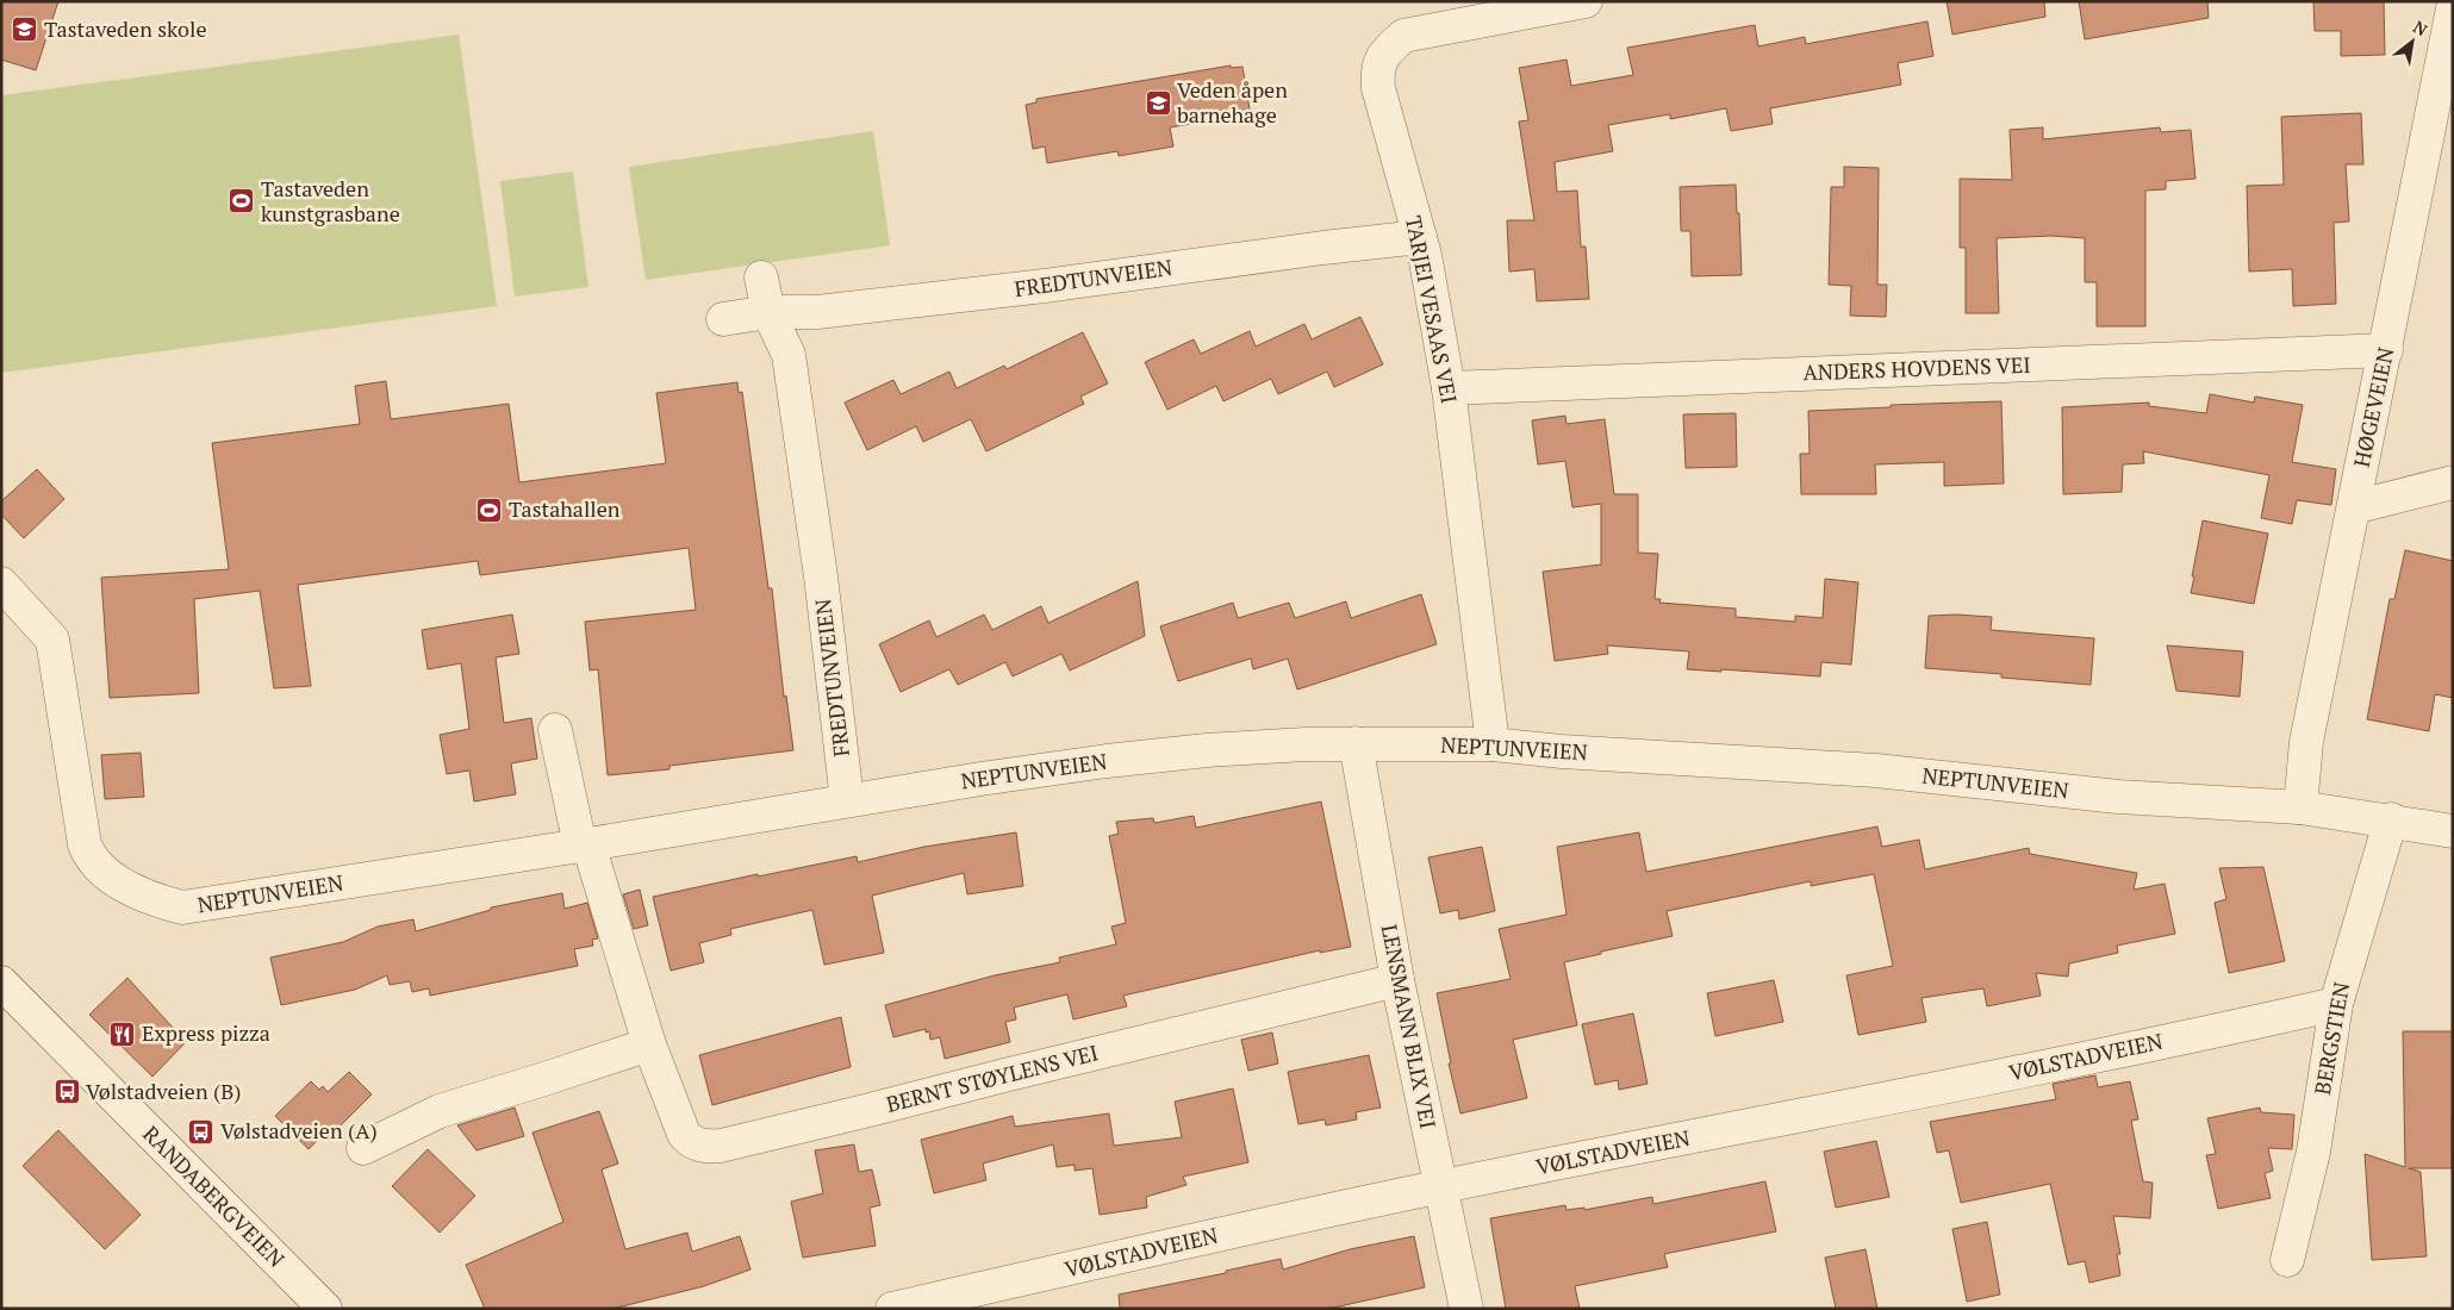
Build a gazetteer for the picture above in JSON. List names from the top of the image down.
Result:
{
  "streets": {
    "street": [
      "FREDTUNVEIEN",
      "TARJEI VESAAS VEI",
      "ANDERS HOVDENS VEI",
      "HØGEVEIEN",
      "NEPTUNVEIEN",
      "LENSMANN BLIX VEI",
      "BERGSTIEN",
      "VØLSTADVEIEN",
      "BERNT STØYLENS VEI",
      "RANDABERGVEIEN"
    ]
  },
  "crossings": [
    ["FREDTUNVEIEN", "TARJEI VESAAS VEI"],
    ["FREDTUNVEIEN", "NEPTUNVEIEN"],
    ["TARJEI VESAAS VEI", "ANDERS HOVDENS VEI"],
    ["TARJEI VESAAS VEI", "NEPTUNVEIEN"],
    ["ANDERS HOVDENS VEI", "HØGEVEIEN"],
    ["HØGEVEIEN", "NEPTUNVEIEN"],
    ["NEPTUNVEIEN", "LENSMANN BLIX VEI"],
    ["NEPTUNVEIEN", "BERGSTIEN"],
    ["NEPTUNVEIEN", "BERNT STØYLENS VEI"],
    ["LENSMANN BLIX VEI", "VØLSTADVEIEN"],
    ["LENSMANN BLIX VEI", "BERNT STØYLENS VEI"],
    ["BERGSTIEN", "VØLSTADVEIEN"]
  ],
  "places": {
    "school or university": ["Tastaveden skole", "Veden åpen barnehage"],
    "sports": ["Tastaveden kunstgrasbane", "Tastahallen"],
    "restaurant": ["Express pizza"],
    "bus stop": ["Vølstadveien (B)", "Vølstadveien (A)"]
  },
  "north": "top right"
}
